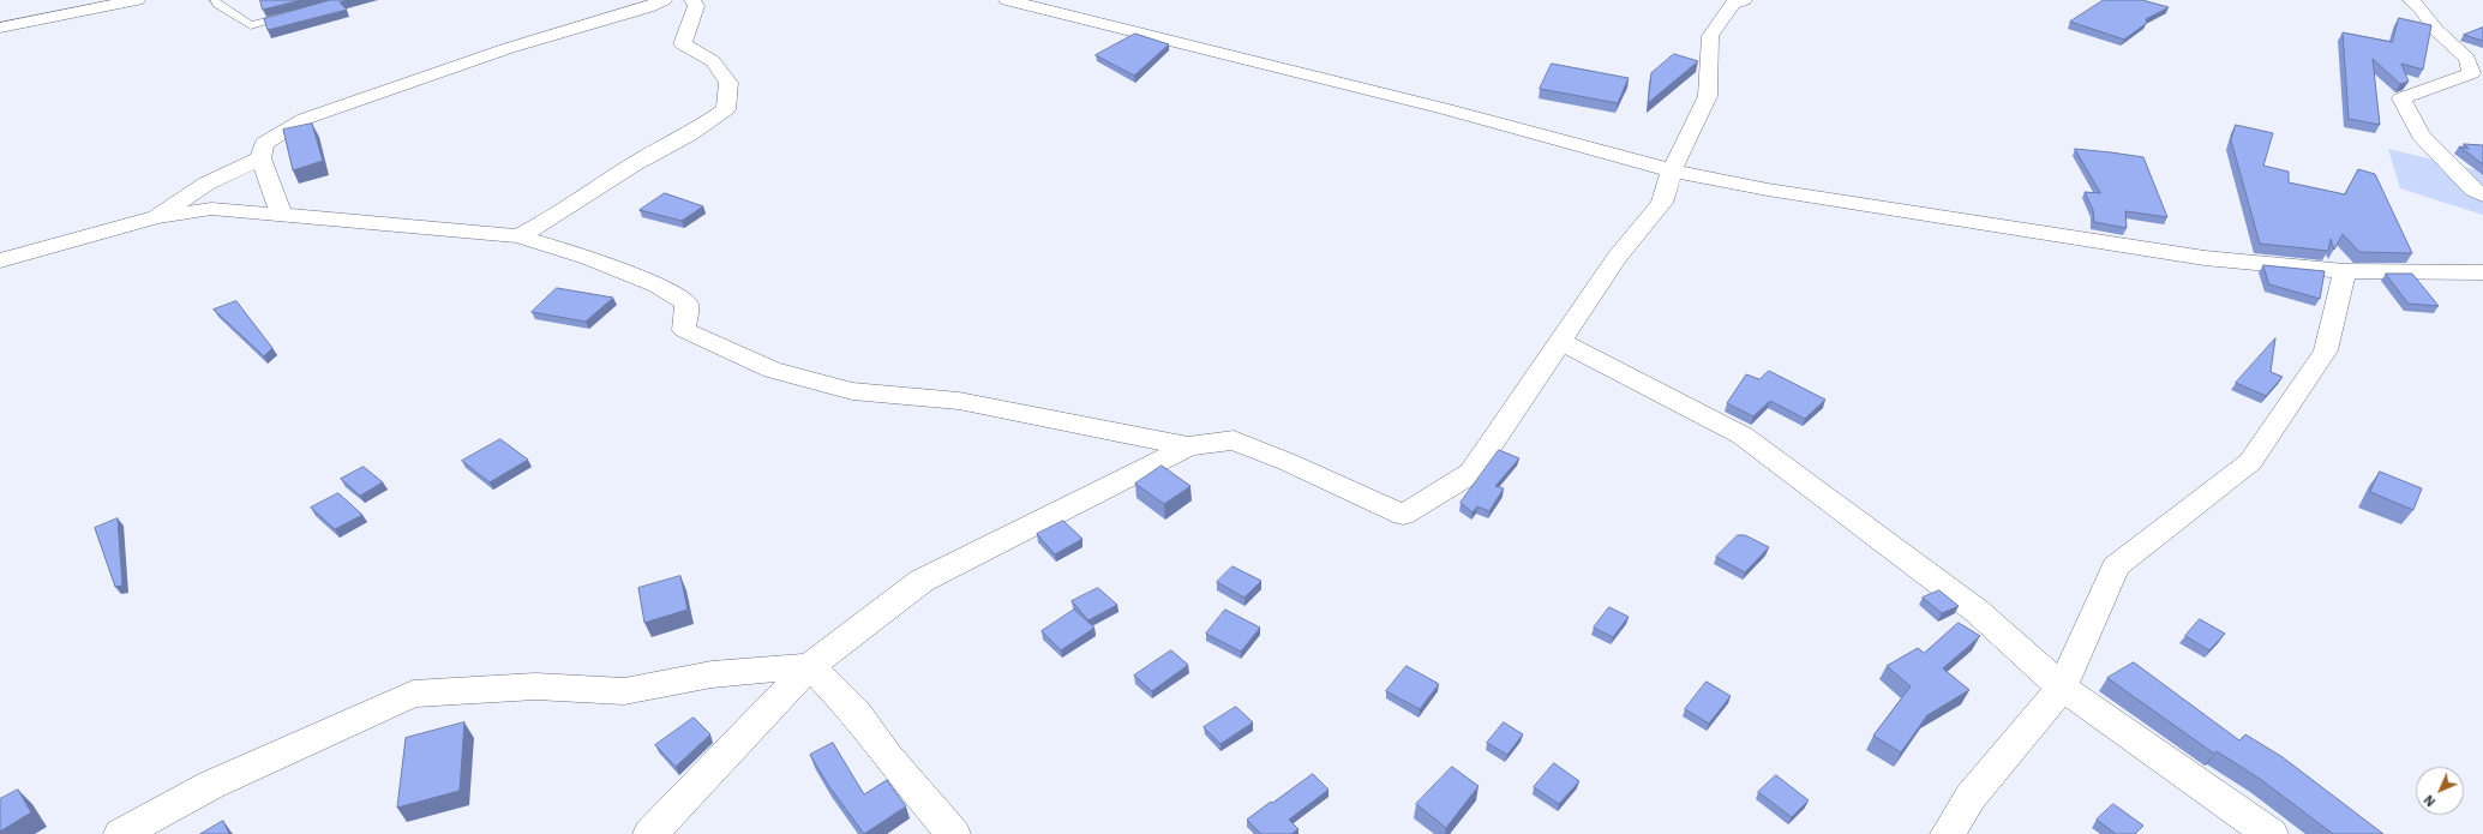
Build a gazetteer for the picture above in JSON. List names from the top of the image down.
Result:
{
  "north": "bottom left"
}
